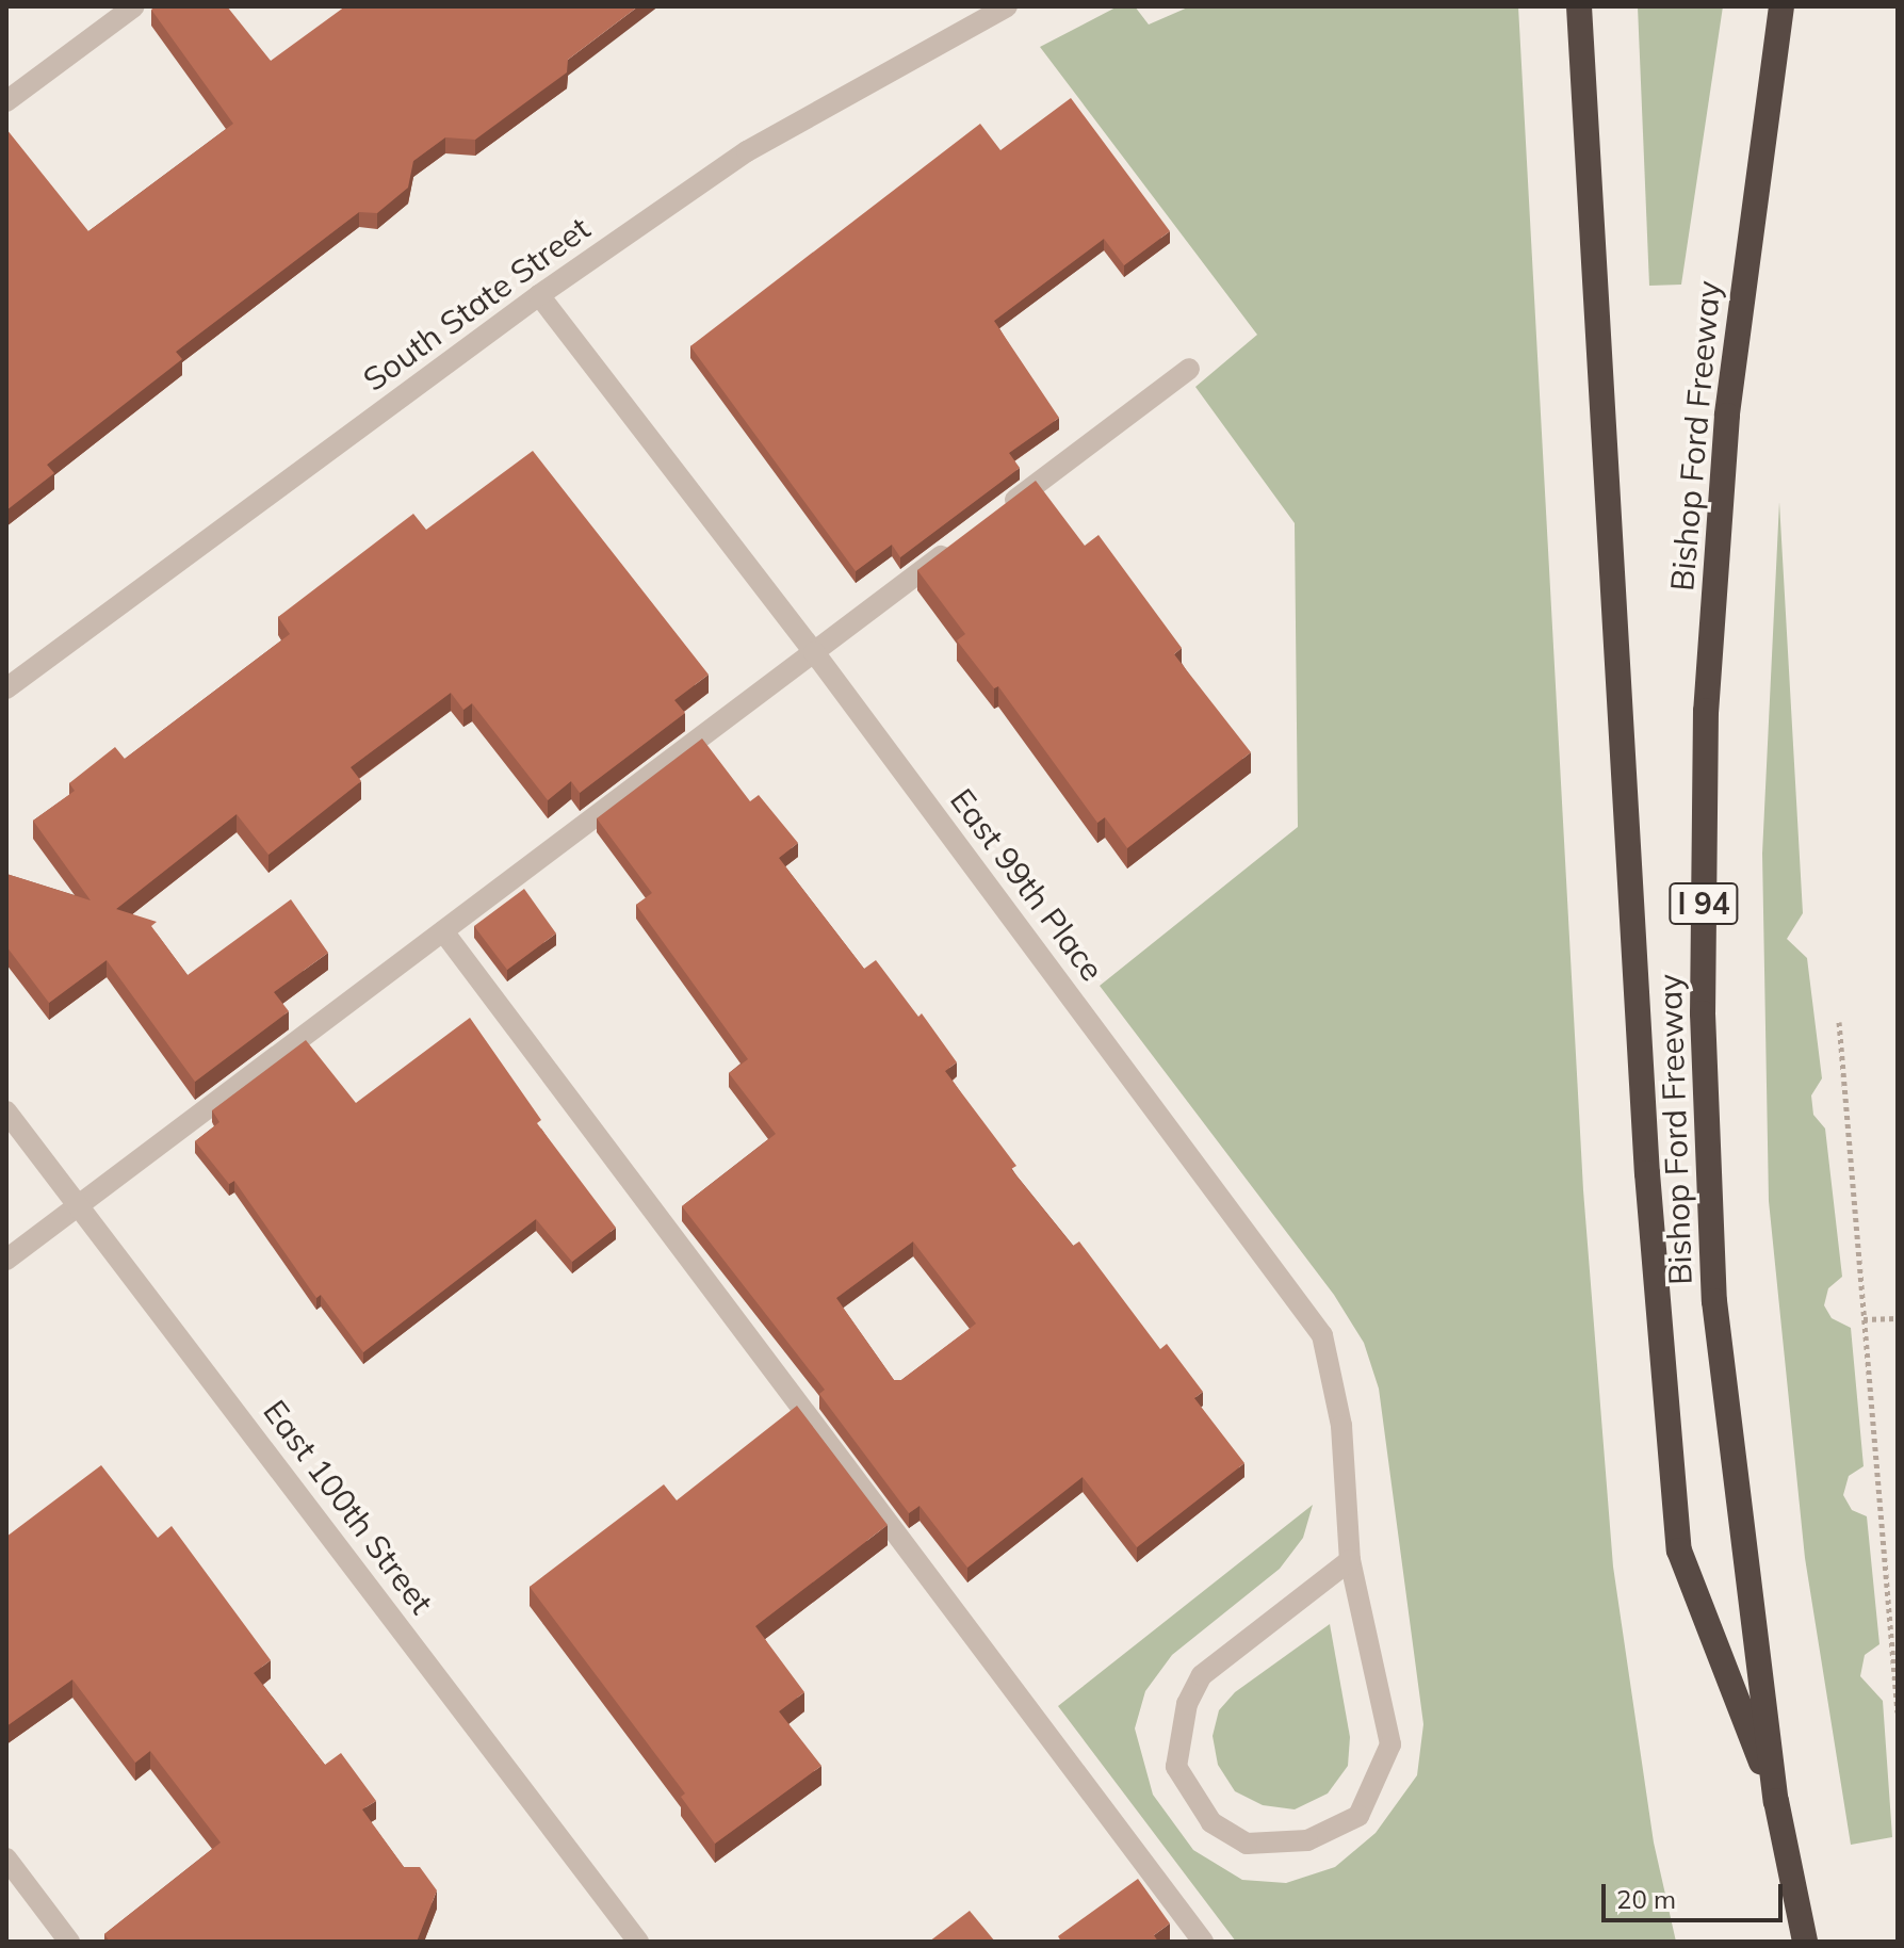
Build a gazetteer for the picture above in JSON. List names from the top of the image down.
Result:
{
  "streets": {
    "highway": ["Bishop Ford Freeway", "I 94"],
    "street": ["South State Street", "East 99th Place", "East 100th Street"]
  },
  "crossings": [
    ["South State Street", "East 99th Place"]
  ],
  "scale_bar": "20 m"
}
